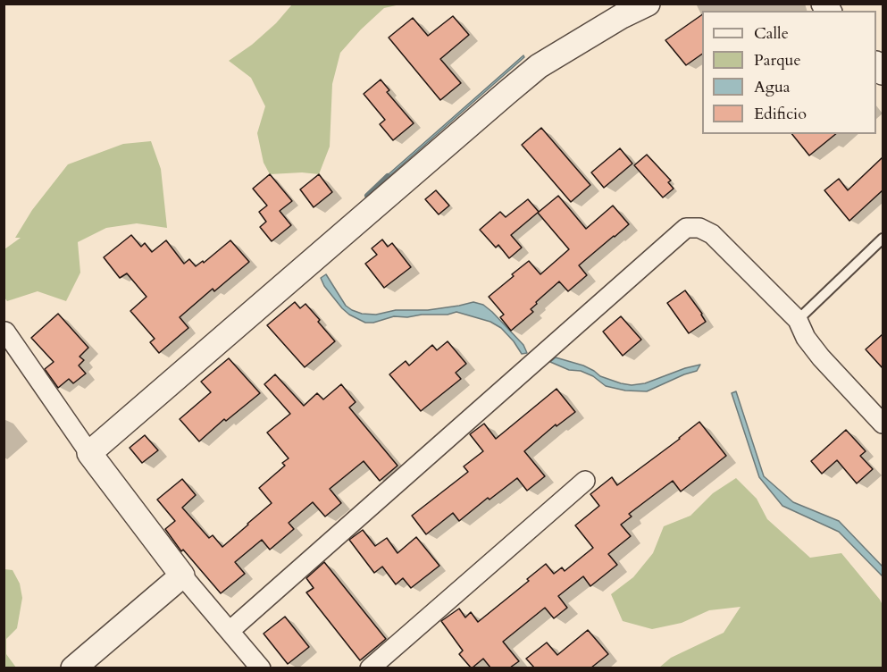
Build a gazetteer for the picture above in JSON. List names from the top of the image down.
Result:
{
  "legend": [
    "Calle",
    "Parque",
    "Agua",
    "Edificio"
  ]
}
